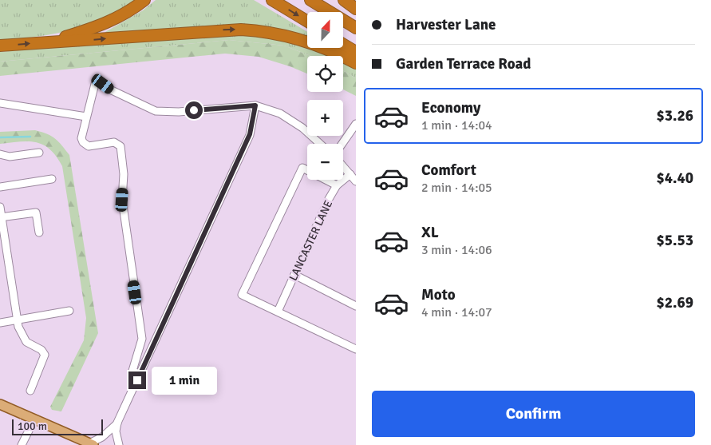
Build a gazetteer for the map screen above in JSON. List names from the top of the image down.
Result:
{
  "streets": {
    "street": ["LANCASTER LANE"]
  },
  "scale_bar": "100 m",
  "north": "top",
  "page": {
    "banner": ["Harvester Lane", "Garden Terrace Road"],
    "map_buttons": ["+", "−"],
    "list": [
      {
        "name": "Economy",
        "note": "1 min · 14:04",
        "value": "$3.26"
      },
      {
        "name": "Comfort",
        "note": "2 min · 14:05",
        "value": "$4.40"
      },
      {
        "name": "XL",
        "note": "3 min · 14:06",
        "value": "$5.53"
      },
      {
        "name": "Moto",
        "note": "4 min · 14:07",
        "value": "$2.69"
      }
    ],
    "bubble": "1 min",
    "buttons": "Confirm",
    "scale": "100 m"
  }
}
